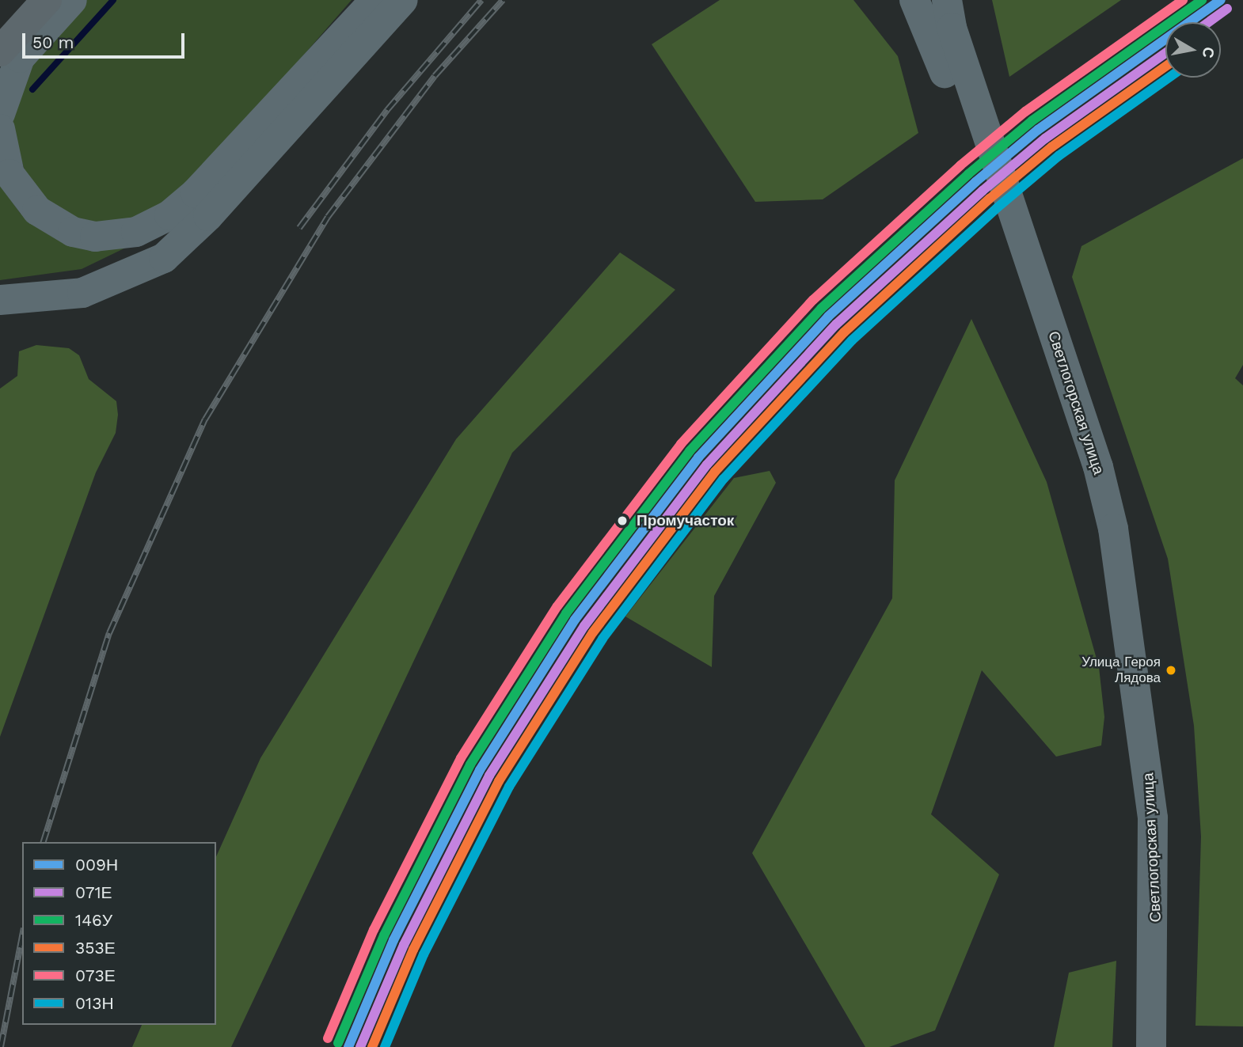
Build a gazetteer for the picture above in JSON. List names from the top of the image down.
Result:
{
  "streets": {
    "main road": ["Светлогорская улица"]
  },
  "places": ["Промучасток", "Улица Героя Лядова"],
  "lines": [
    "transit line 009Н",
    "transit line 146У",
    "transit line 073Е",
    "transit line 071Е",
    "transit line 353Е",
    "transit line 013Н"
  ],
  "legend": [
    "009Н",
    "071Е",
    "146У",
    "353Е",
    "073Е",
    "013Н"
  ],
  "scale_bar": "50 m",
  "north": "right"
}
